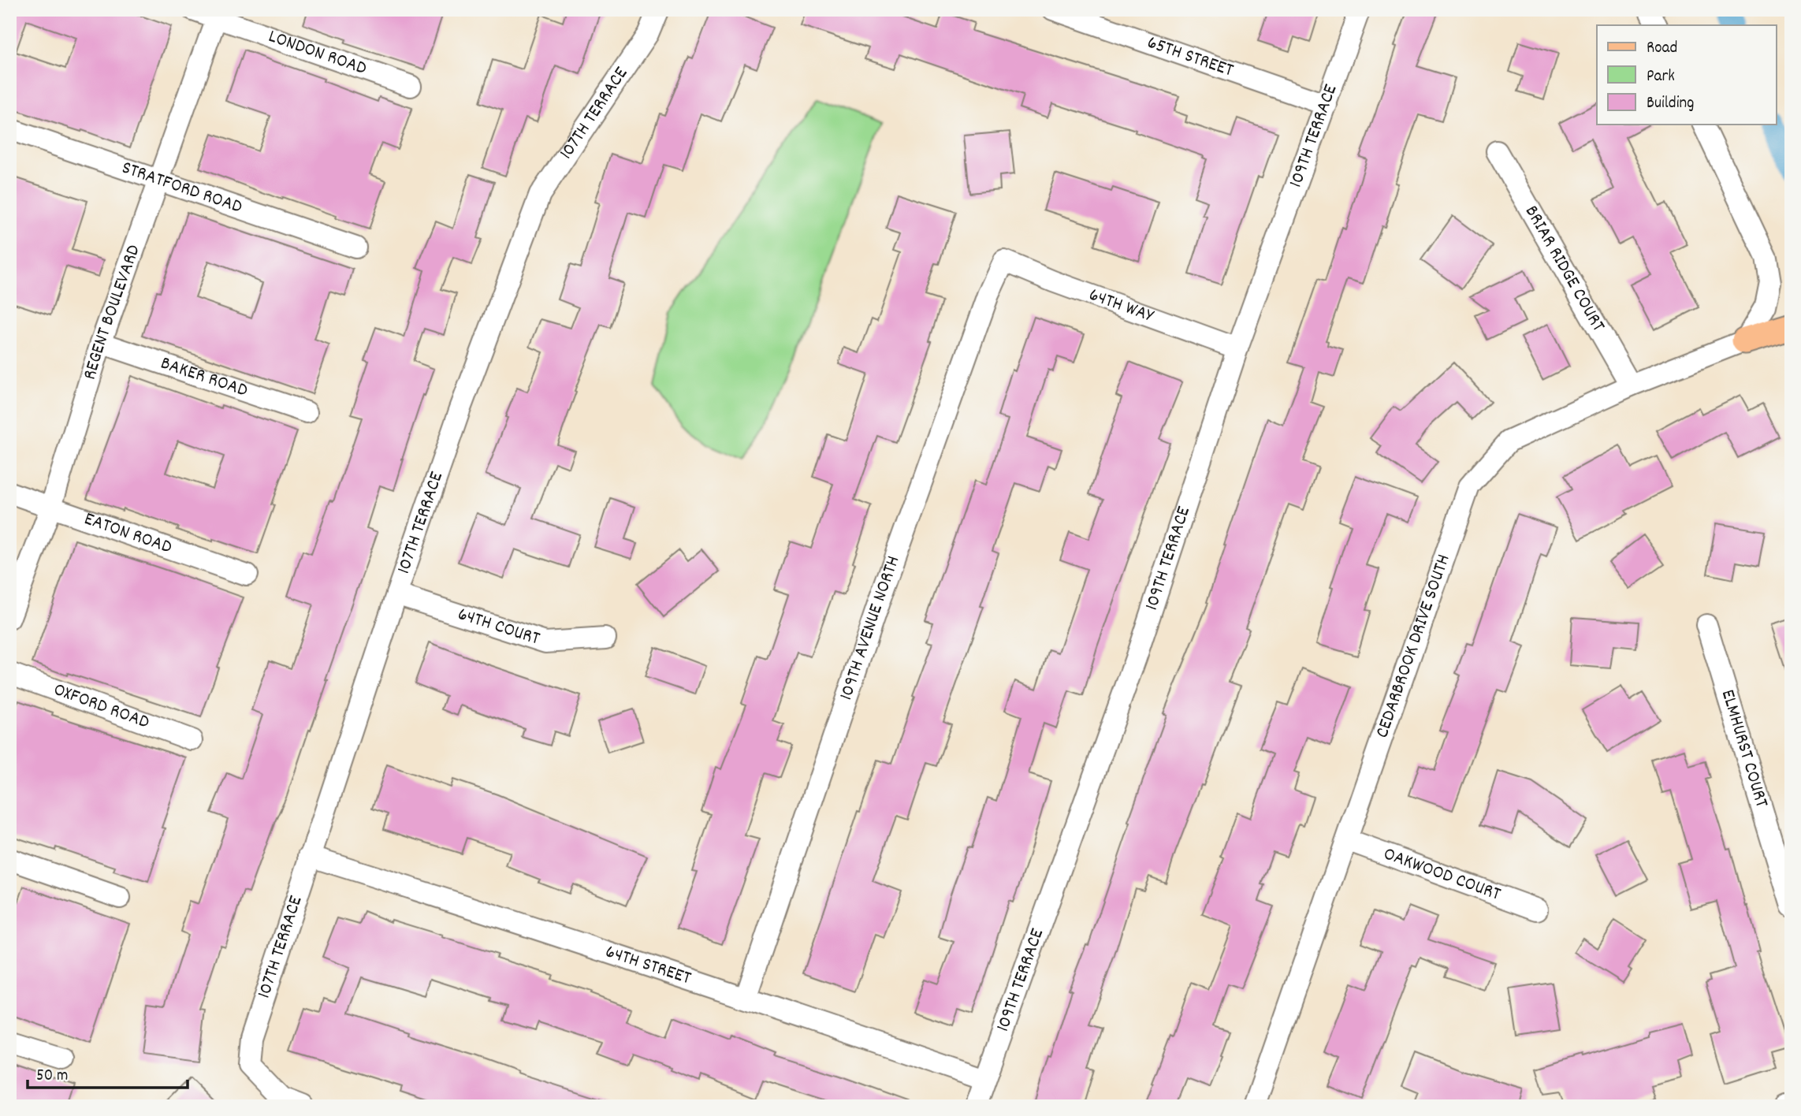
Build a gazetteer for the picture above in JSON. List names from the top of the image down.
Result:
{
  "streets": {
    "street": [
      "LONDON ROAD",
      "65TH STREET",
      "107TH TERRACE",
      "109TH TERRACE",
      "STRATFORD ROAD",
      "BRIAR RIDGE COURT",
      "64TH WAY",
      "REGENT BOULEVARD",
      "BAKER ROAD",
      "EATON ROAD",
      "64TH COURT",
      "109TH AVENUE NORTH",
      "CEDARBROOK DRIVE SOUTH",
      "OXFORD ROAD",
      "ELMHURST COURT",
      "OAKWOOD COURT",
      "64TH STREET"
    ]
  },
  "crossings": [
    ["LONDON ROAD", "REGENT BOULEVARD"],
    ["65TH STREET", "109TH TERRACE"],
    ["107TH TERRACE", "64TH COURT"],
    ["107TH TERRACE", "64TH STREET"],
    ["109TH TERRACE", "64TH WAY"],
    ["109TH TERRACE", "64TH STREET"],
    ["STRATFORD ROAD", "REGENT BOULEVARD"],
    ["BRIAR RIDGE COURT", "CEDARBROOK DRIVE SOUTH"],
    ["64TH WAY", "109TH AVENUE NORTH"],
    ["REGENT BOULEVARD", "BAKER ROAD"],
    ["REGENT BOULEVARD", "EATON ROAD"],
    ["109TH AVENUE NORTH", "64TH STREET"],
    ["CEDARBROOK DRIVE SOUTH", "OAKWOOD COURT"]
  ],
  "legend": ["Road", "Park", "Building"],
  "scale_bar": "50 m"
}
